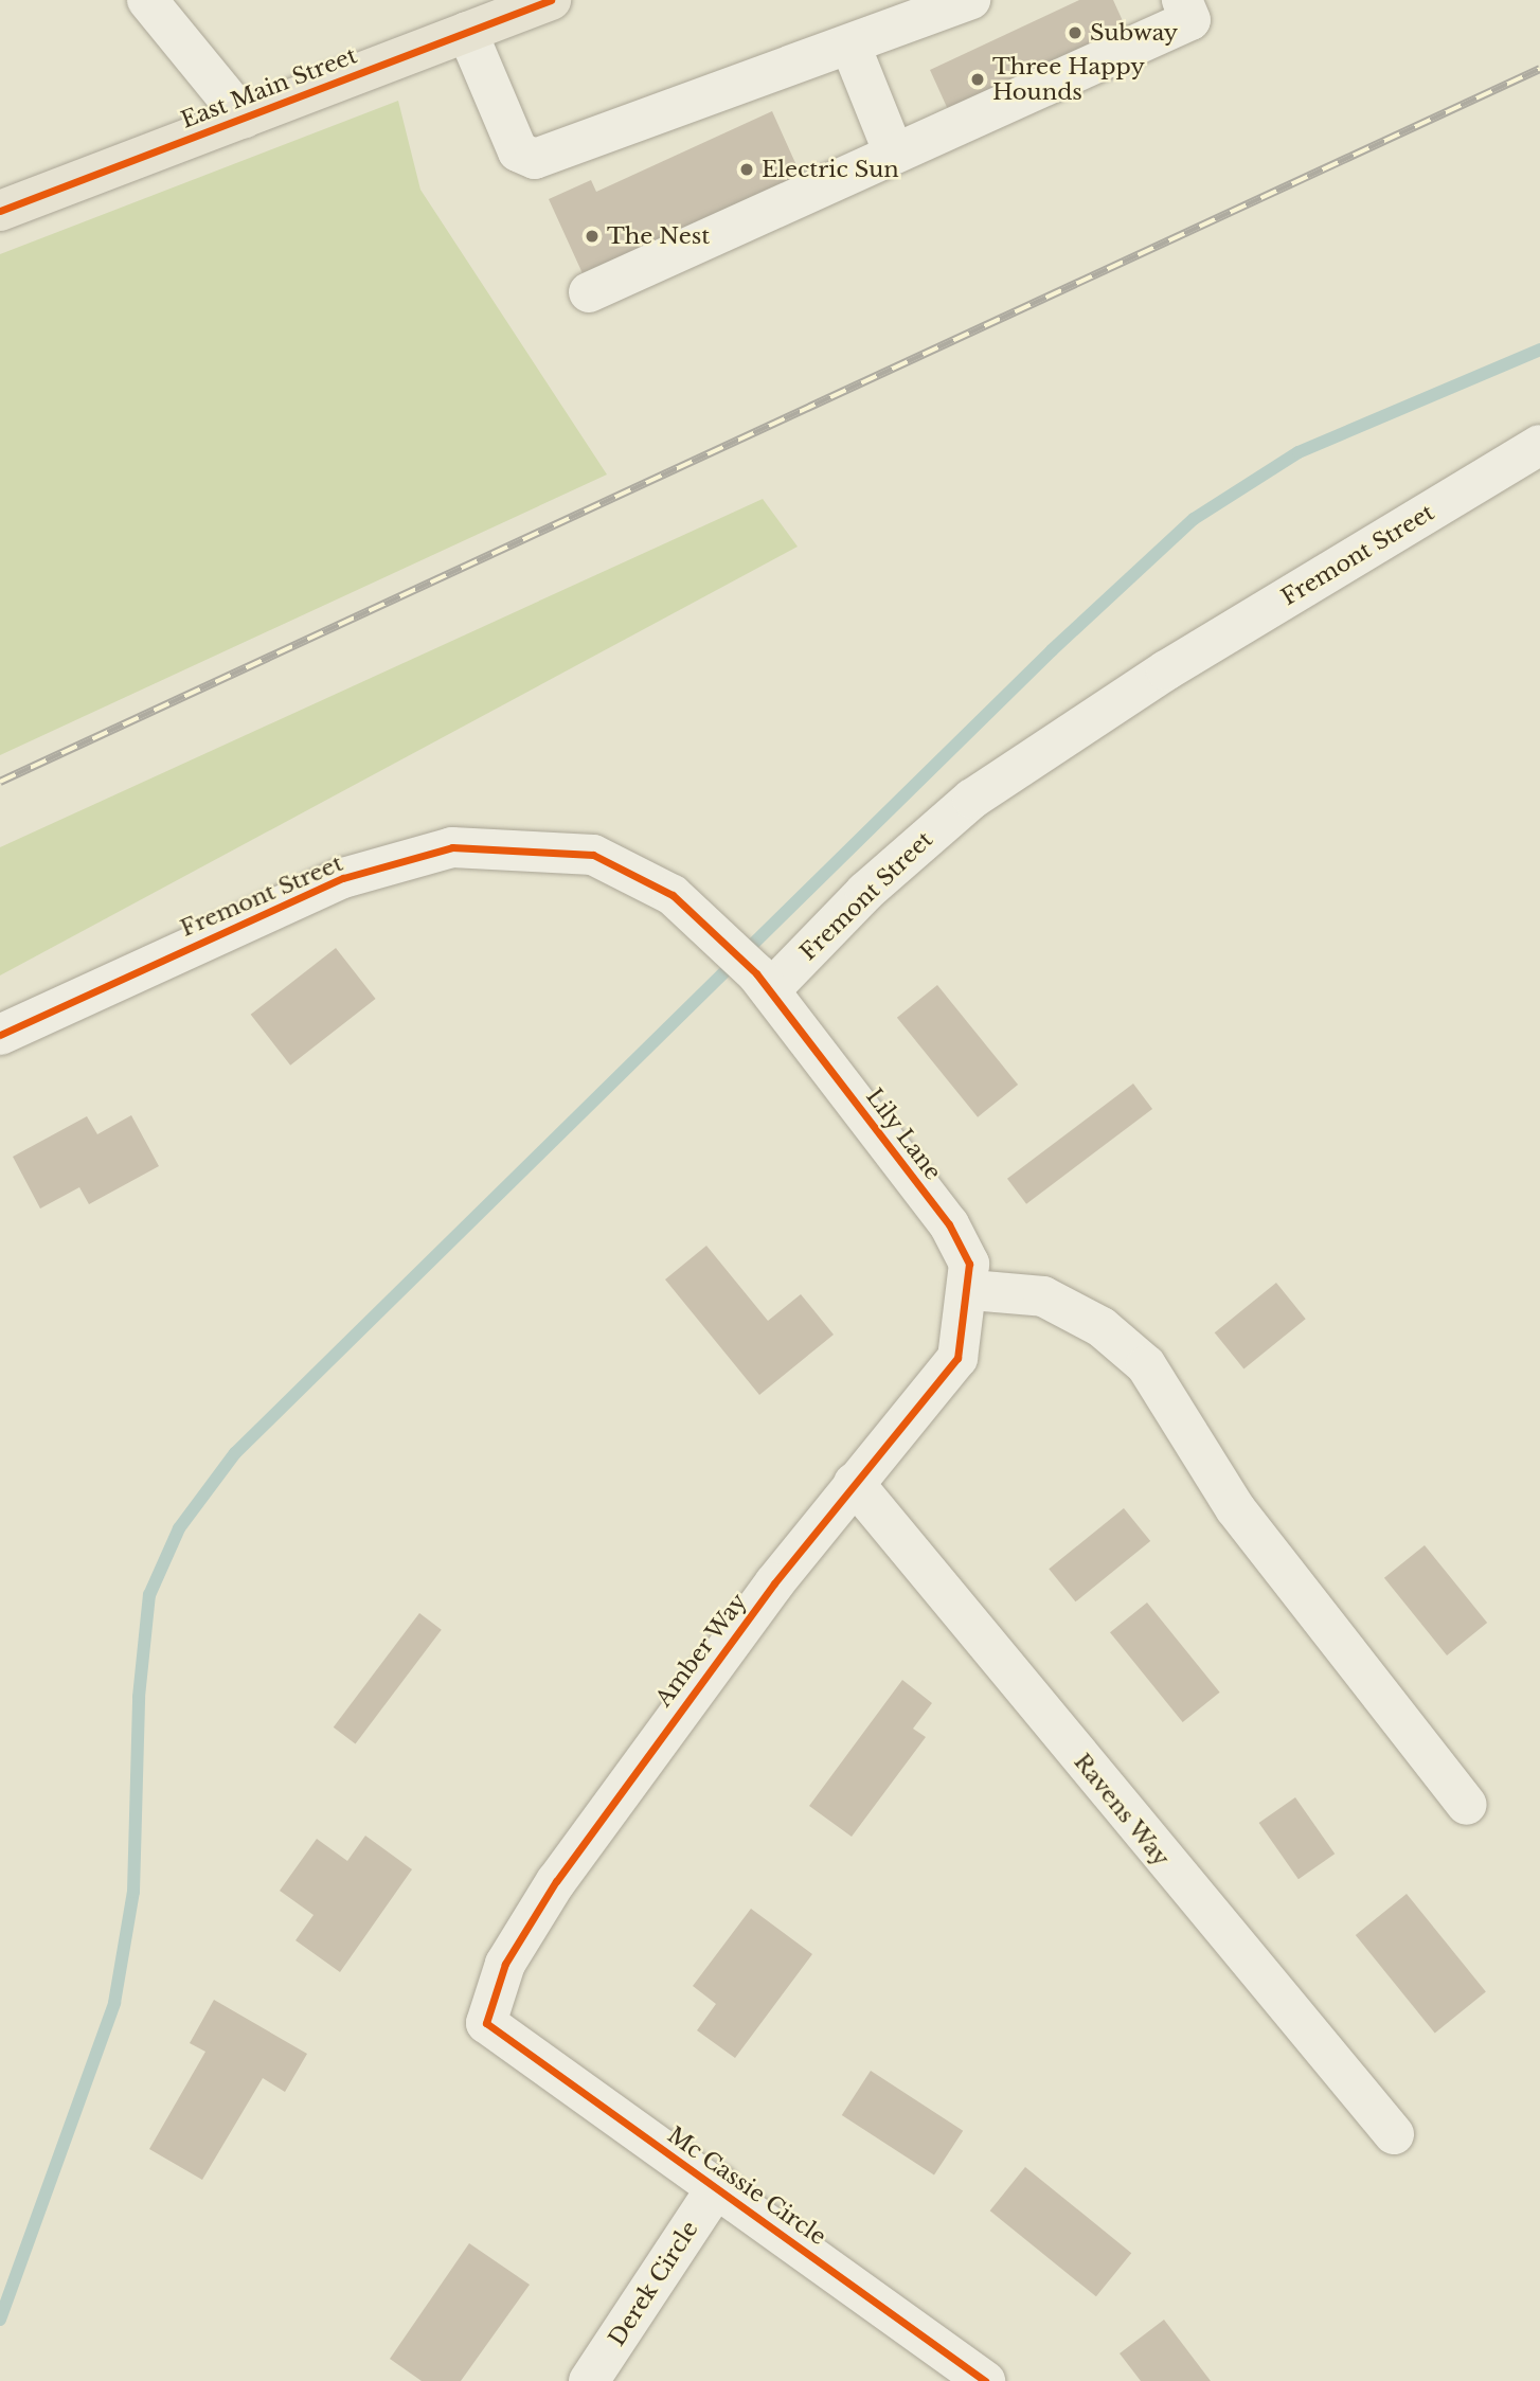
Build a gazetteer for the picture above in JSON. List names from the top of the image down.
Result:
{
  "streets": {
    "main road": ["East Main Street"],
    "street": [
      "Fremont Street",
      "Lily Lane",
      "Amber Way",
      "Ravens Way",
      "Mc Cassie Circle",
      "Derek Circle"
    ]
  },
  "crossings": [
    ["Fremont Street", "Lily Lane"],
    ["Lily Lane", "Amber Way"],
    ["Amber Way", "Ravens Way"],
    ["Amber Way", "Mc Cassie Circle"],
    ["Mc Cassie Circle", "Derek Circle"]
  ],
  "places": [
    "Subway",
    "Three Happy Hounds",
    "Electric Sun",
    "The Nest"
  ]
}
